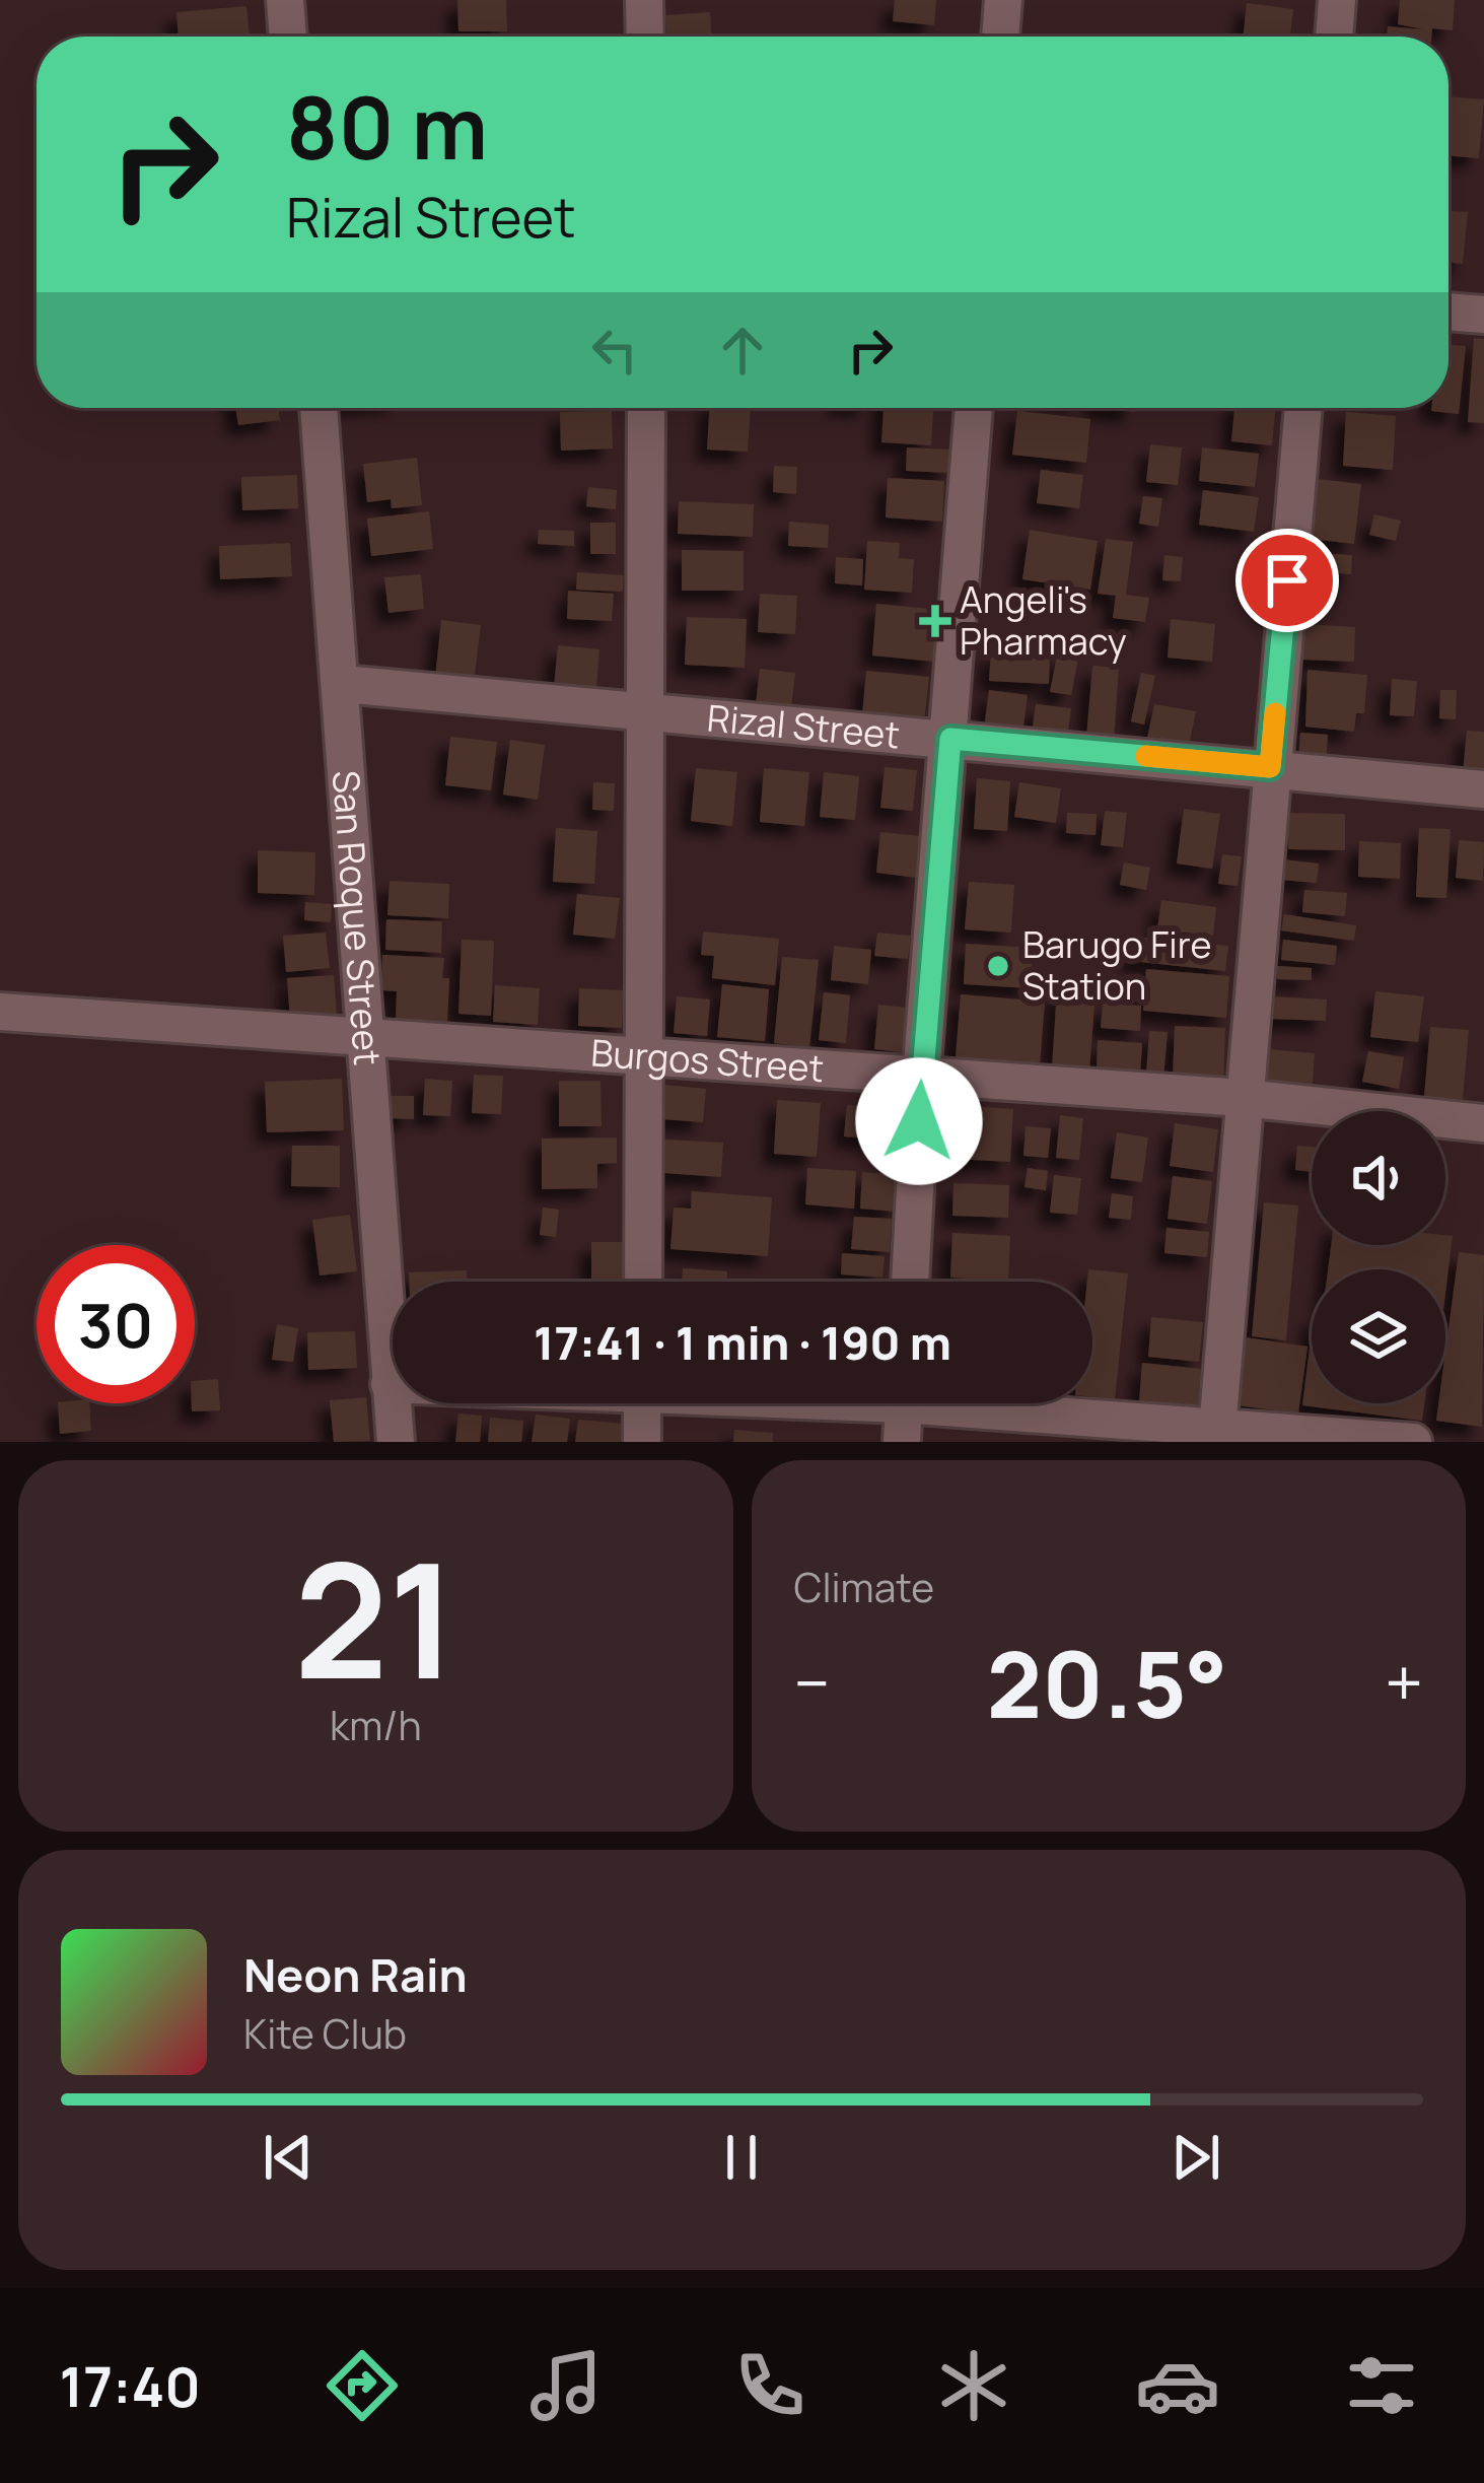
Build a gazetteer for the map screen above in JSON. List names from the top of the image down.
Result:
{
  "streets": {
    "street": ["Rizal Street", "San Roque Street", "Burgos Street"]
  },
  "crossings": [
    ["Rizal Street", "San Roque Street"],
    ["San Roque Street", "Burgos Street"]
  ],
  "places": {
    "health": ["Angeli's Pharmacy"],
    "other": ["Barugo Fire Station"]
  },
  "page": {
    "turn": ["80 m", "Rizal Street"],
    "limit": "30",
    "trip": "17:41 · 1 min · 190 m",
    "tile": [
      ["21", "km/h"],
      "Climate"
    ],
    "heat": ["−", "20.5°", "+"],
    "song": ["Neon Rain", "Kite Club"],
    "tabs": "17:40"
  }
}
